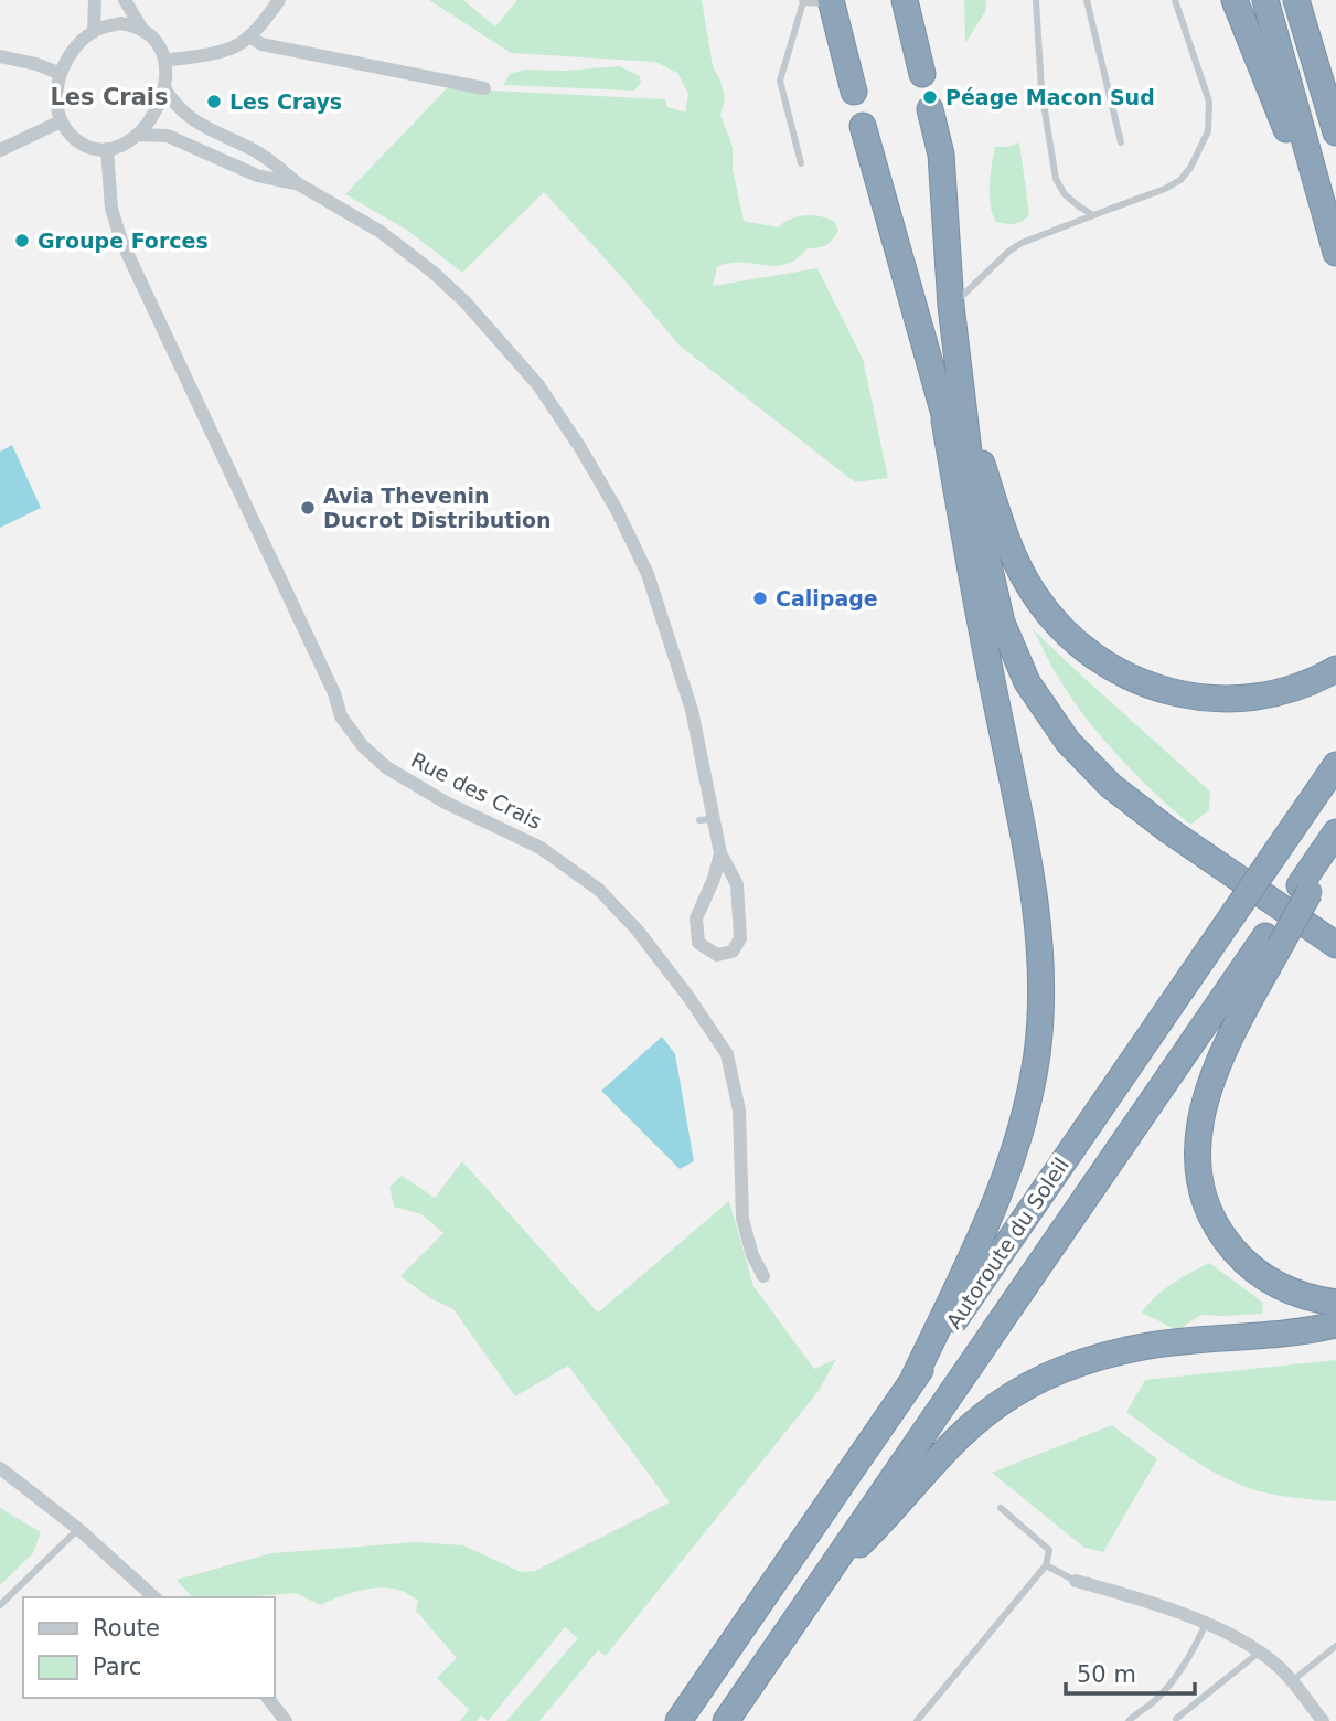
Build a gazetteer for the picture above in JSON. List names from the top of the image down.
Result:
{
  "streets": {
    "highway": ["Autoroute du Soleil"],
    "street": ["Rue des Crais"]
  },
  "districts": ["Les Crais"],
  "places": [
    "Péage Macon Sud",
    "Les Crays",
    "Groupe Forces",
    "Avia Thevenin Ducrot Distribution",
    "Calipage"
  ],
  "legend": ["Route", "Parc"],
  "scale_bar": "50 m"
}
